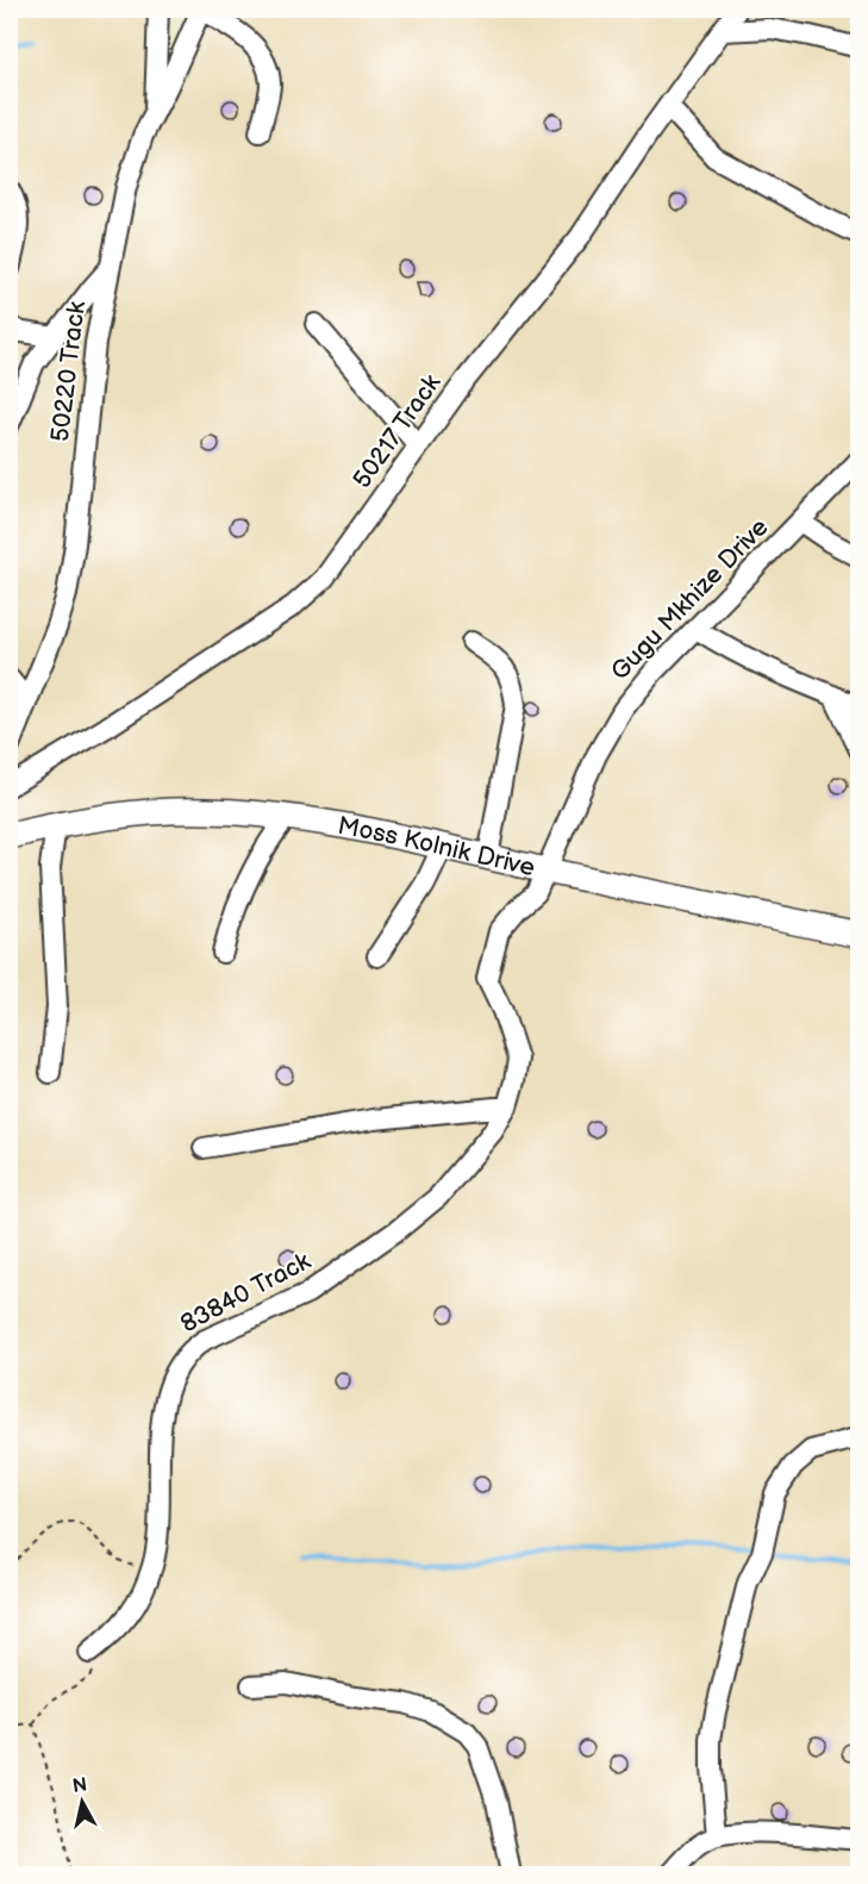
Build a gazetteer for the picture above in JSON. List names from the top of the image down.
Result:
{
  "streets": {
    "main road": ["Moss Kolnik Drive"],
    "street": [
      "50220 Track",
      "50217 Track",
      "Gugu Mkhize Drive",
      "83840 Track"
    ]
  },
  "crossings": [
    ["Gugu Mkhize Drive", "Moss Kolnik Drive"],
    ["Gugu Mkhize Drive", "83840 Track"],
    ["Moss Kolnik Drive", "83840 Track"]
  ],
  "north": "top"
}
